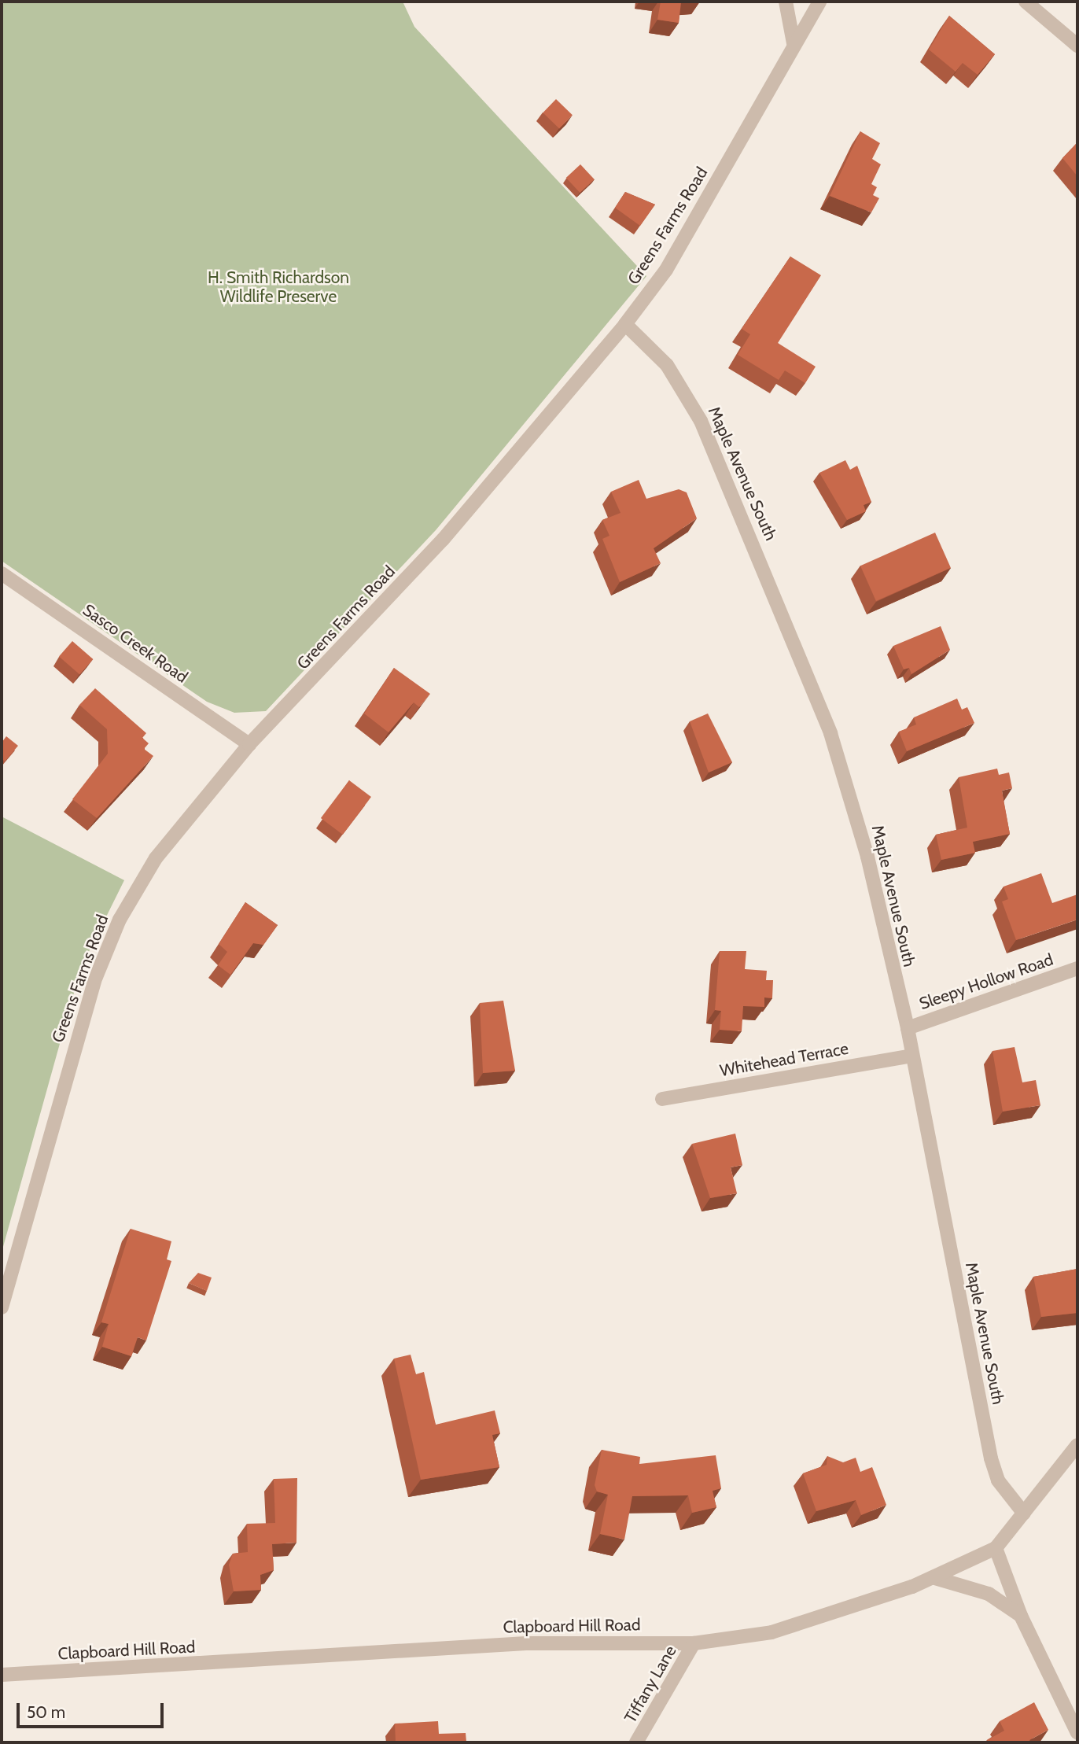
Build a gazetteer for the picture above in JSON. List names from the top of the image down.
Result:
{
  "streets": {
    "street": [
      "Greens Farms Road",
      "Maple Avenue South",
      "Sasco Creek Road",
      "Sleepy Hollow Road",
      "Whitehead Terrace",
      "Clapboard Hill Road",
      "Tiffany Lane"
    ]
  },
  "crossings": [
    ["Greens Farms Road", "Maple Avenue South"],
    ["Greens Farms Road", "Sasco Creek Road"],
    ["Maple Avenue South", "Sleepy Hollow Road"],
    ["Maple Avenue South", "Whitehead Terrace"],
    ["Maple Avenue South", "Clapboard Hill Road"],
    ["Clapboard Hill Road", "Tiffany Lane"]
  ],
  "parks": ["H. Smith Richardson Wildlife Preserve"],
  "scale_bar": "50 m"
}
